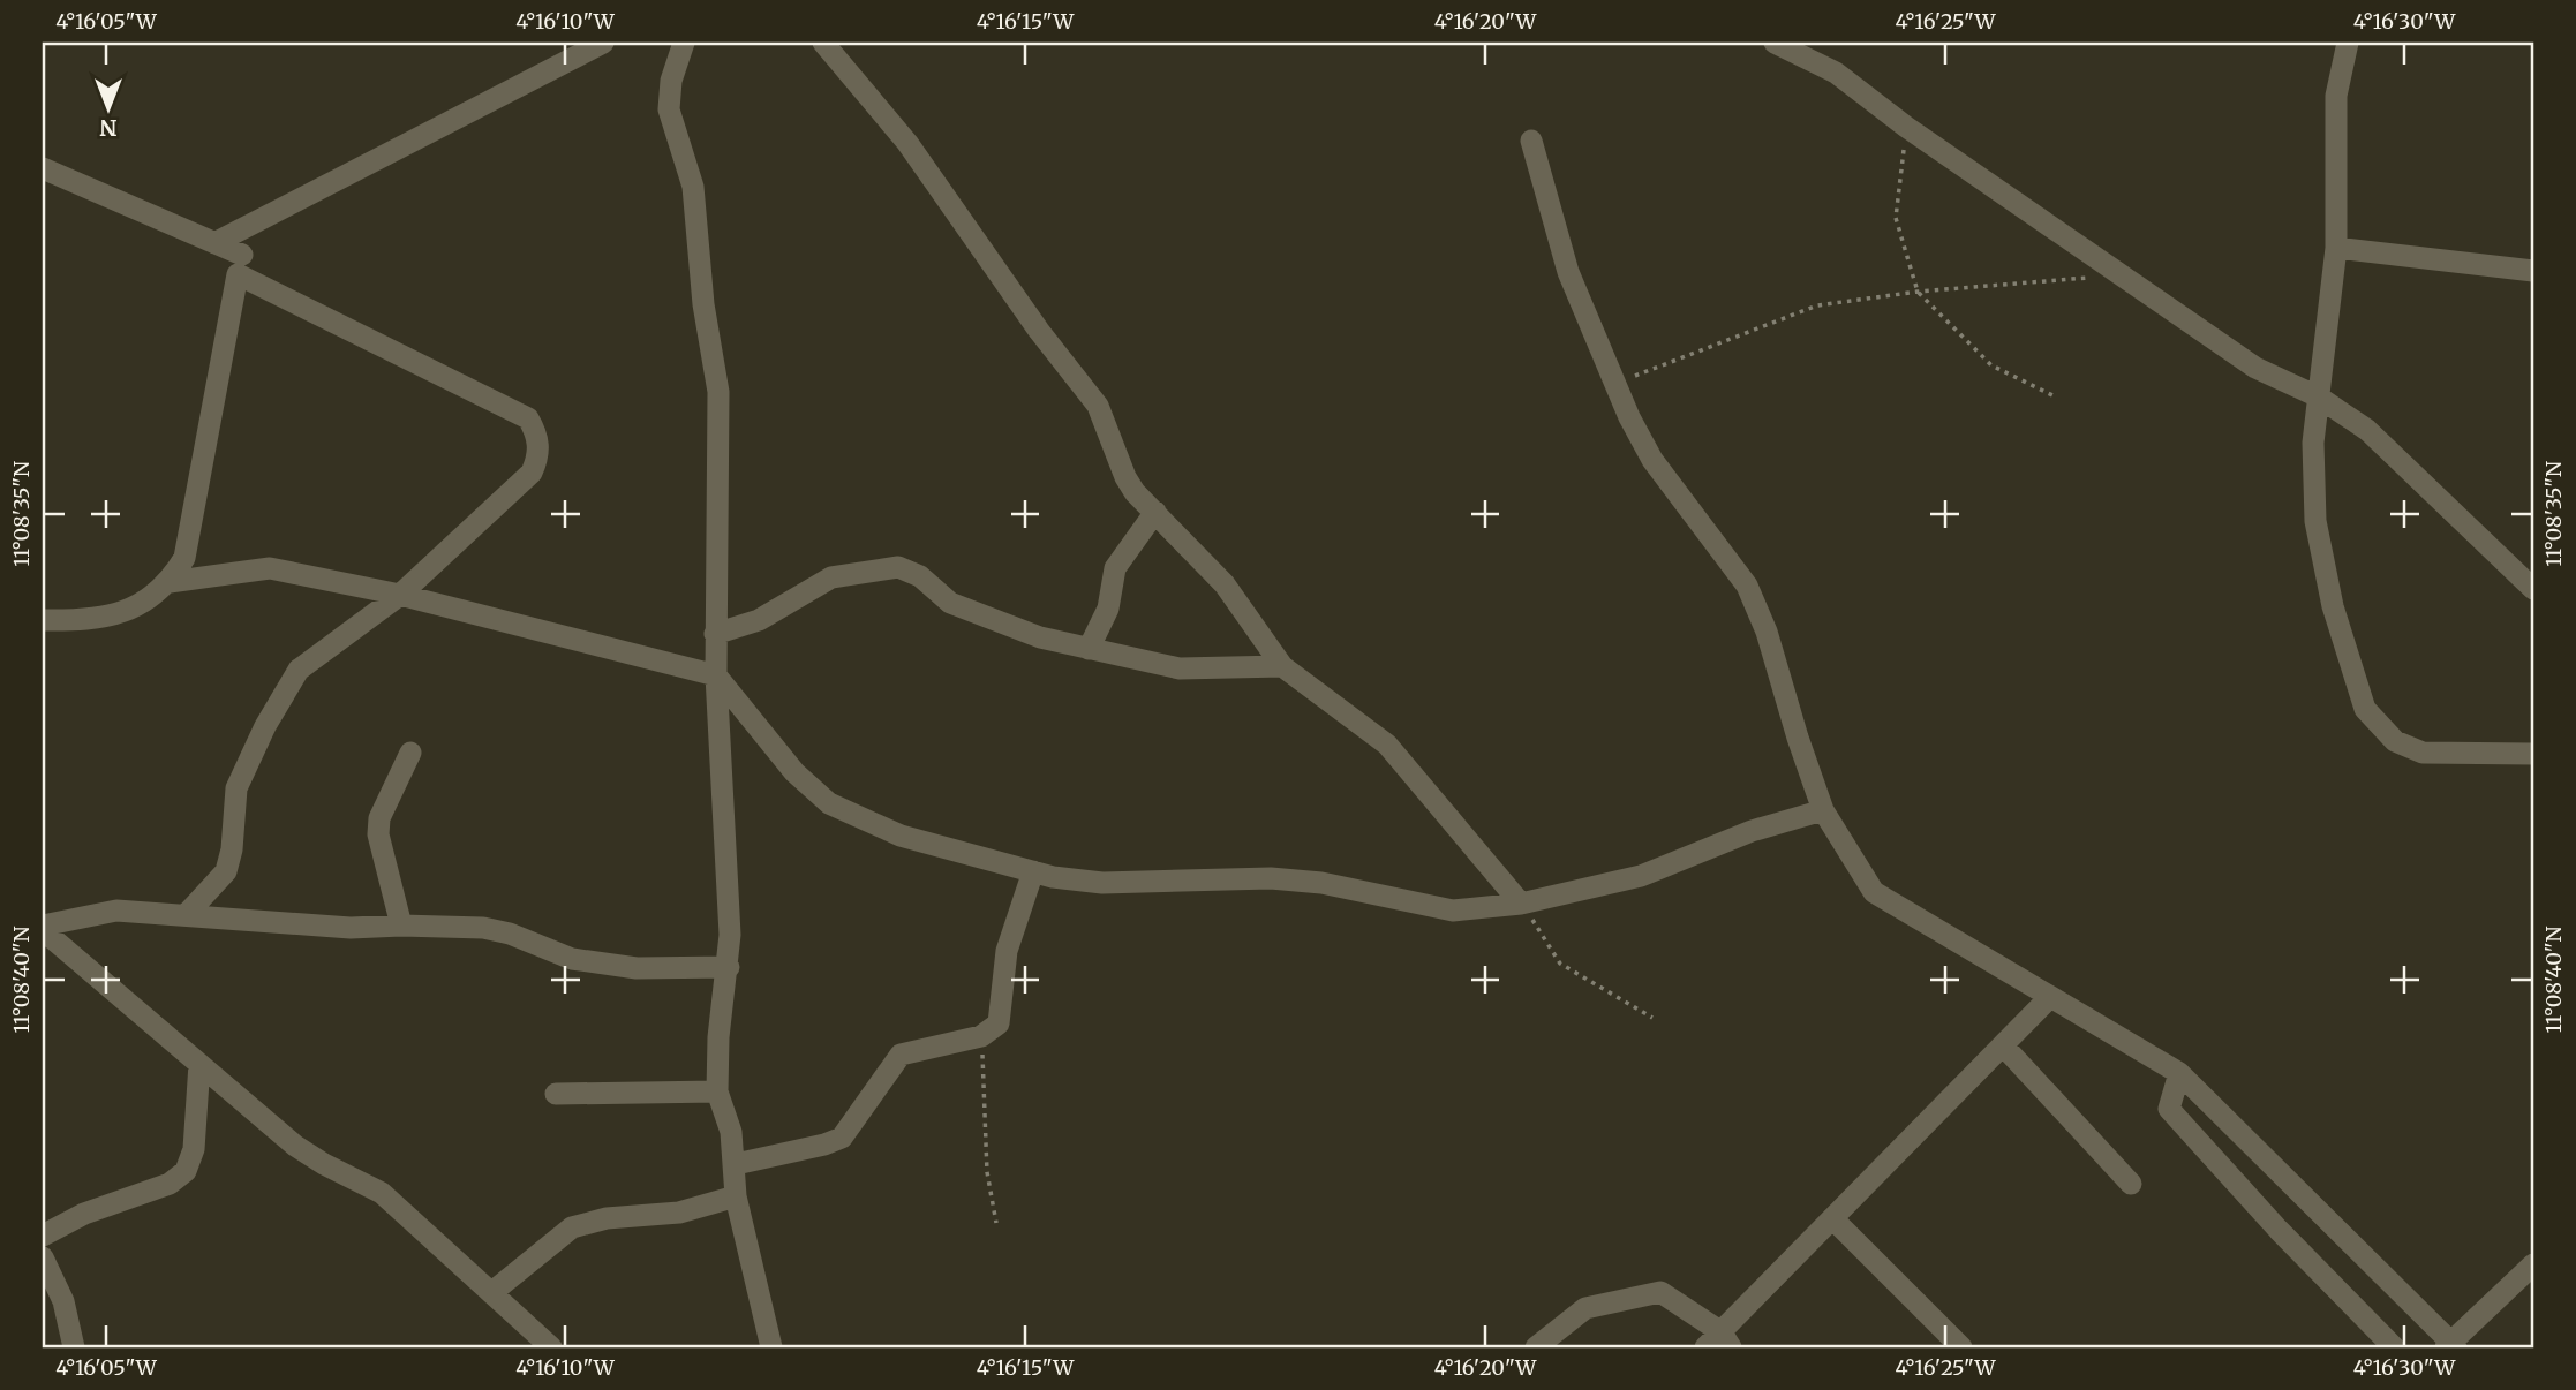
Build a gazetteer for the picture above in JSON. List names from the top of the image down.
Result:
{
  "north": "bottom",
  "coordinates": [
    "4°16'05\"W",
    "4°16'10\"W",
    "4°16'15\"W",
    "4°16'20\"W",
    "4°16'25\"W",
    "4°16'30\"W",
    "11°08'35\"N",
    "11°08'40\"N"
  ]
}
